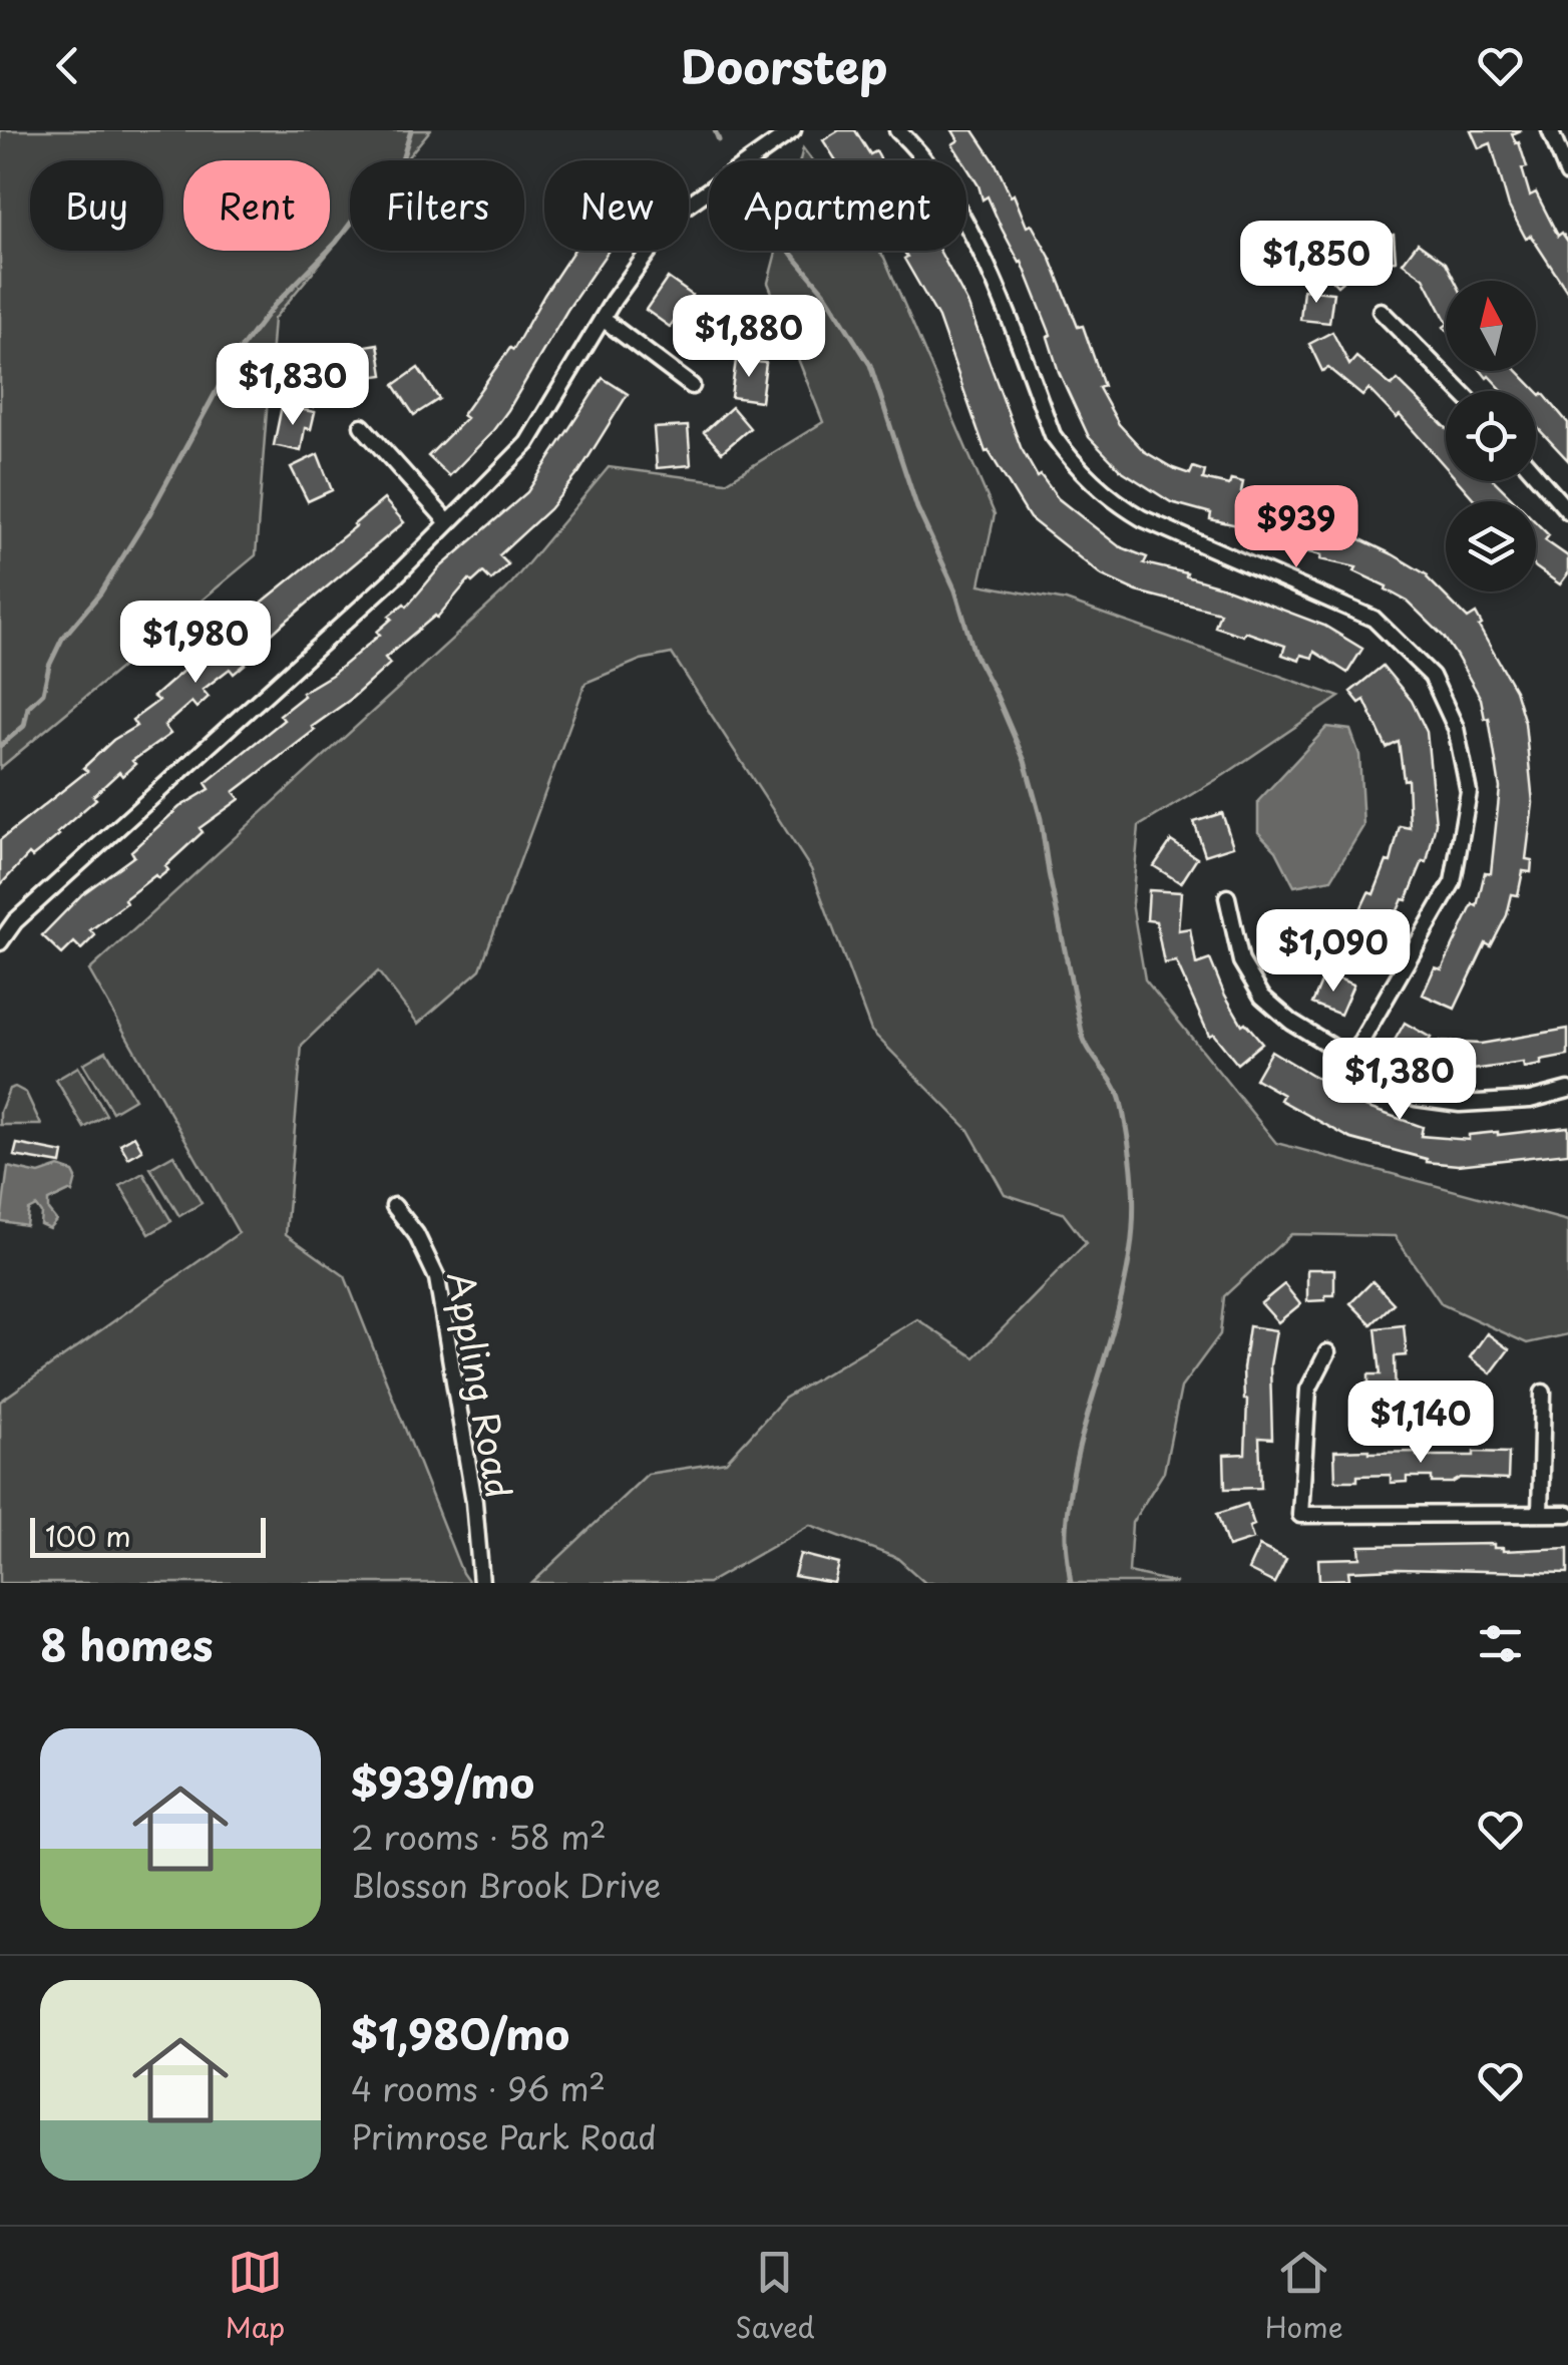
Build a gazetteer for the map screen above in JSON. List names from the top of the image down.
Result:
{
  "streets": {
    "street": ["Appling Road"]
  },
  "scale_bar": "100 m",
  "north": "top",
  "page": {
    "header": "Doorstep",
    "chip": [
      "Buy",
      "Rent",
      "Filters",
      "New",
      "Apartment"
    ],
    "price": [
      "$1,850",
      "$1,880",
      "$1,830",
      "$939",
      "$1,980",
      "$1,090",
      "$1,380",
      "$1,140"
    ],
    "scale": "100 m",
    "heading": "8 homes",
    "list": [
      {
        "name": "$939/mo",
        "note": "2 rooms · 58 m² · Blosson Brook Drive"
      },
      {
        "name": "$1,980/mo",
        "note": "4 rooms · 96 m² · Primrose Park Road"
      }
    ],
    "tabs": ["Map", "Saved", "Home"]
  }
}
